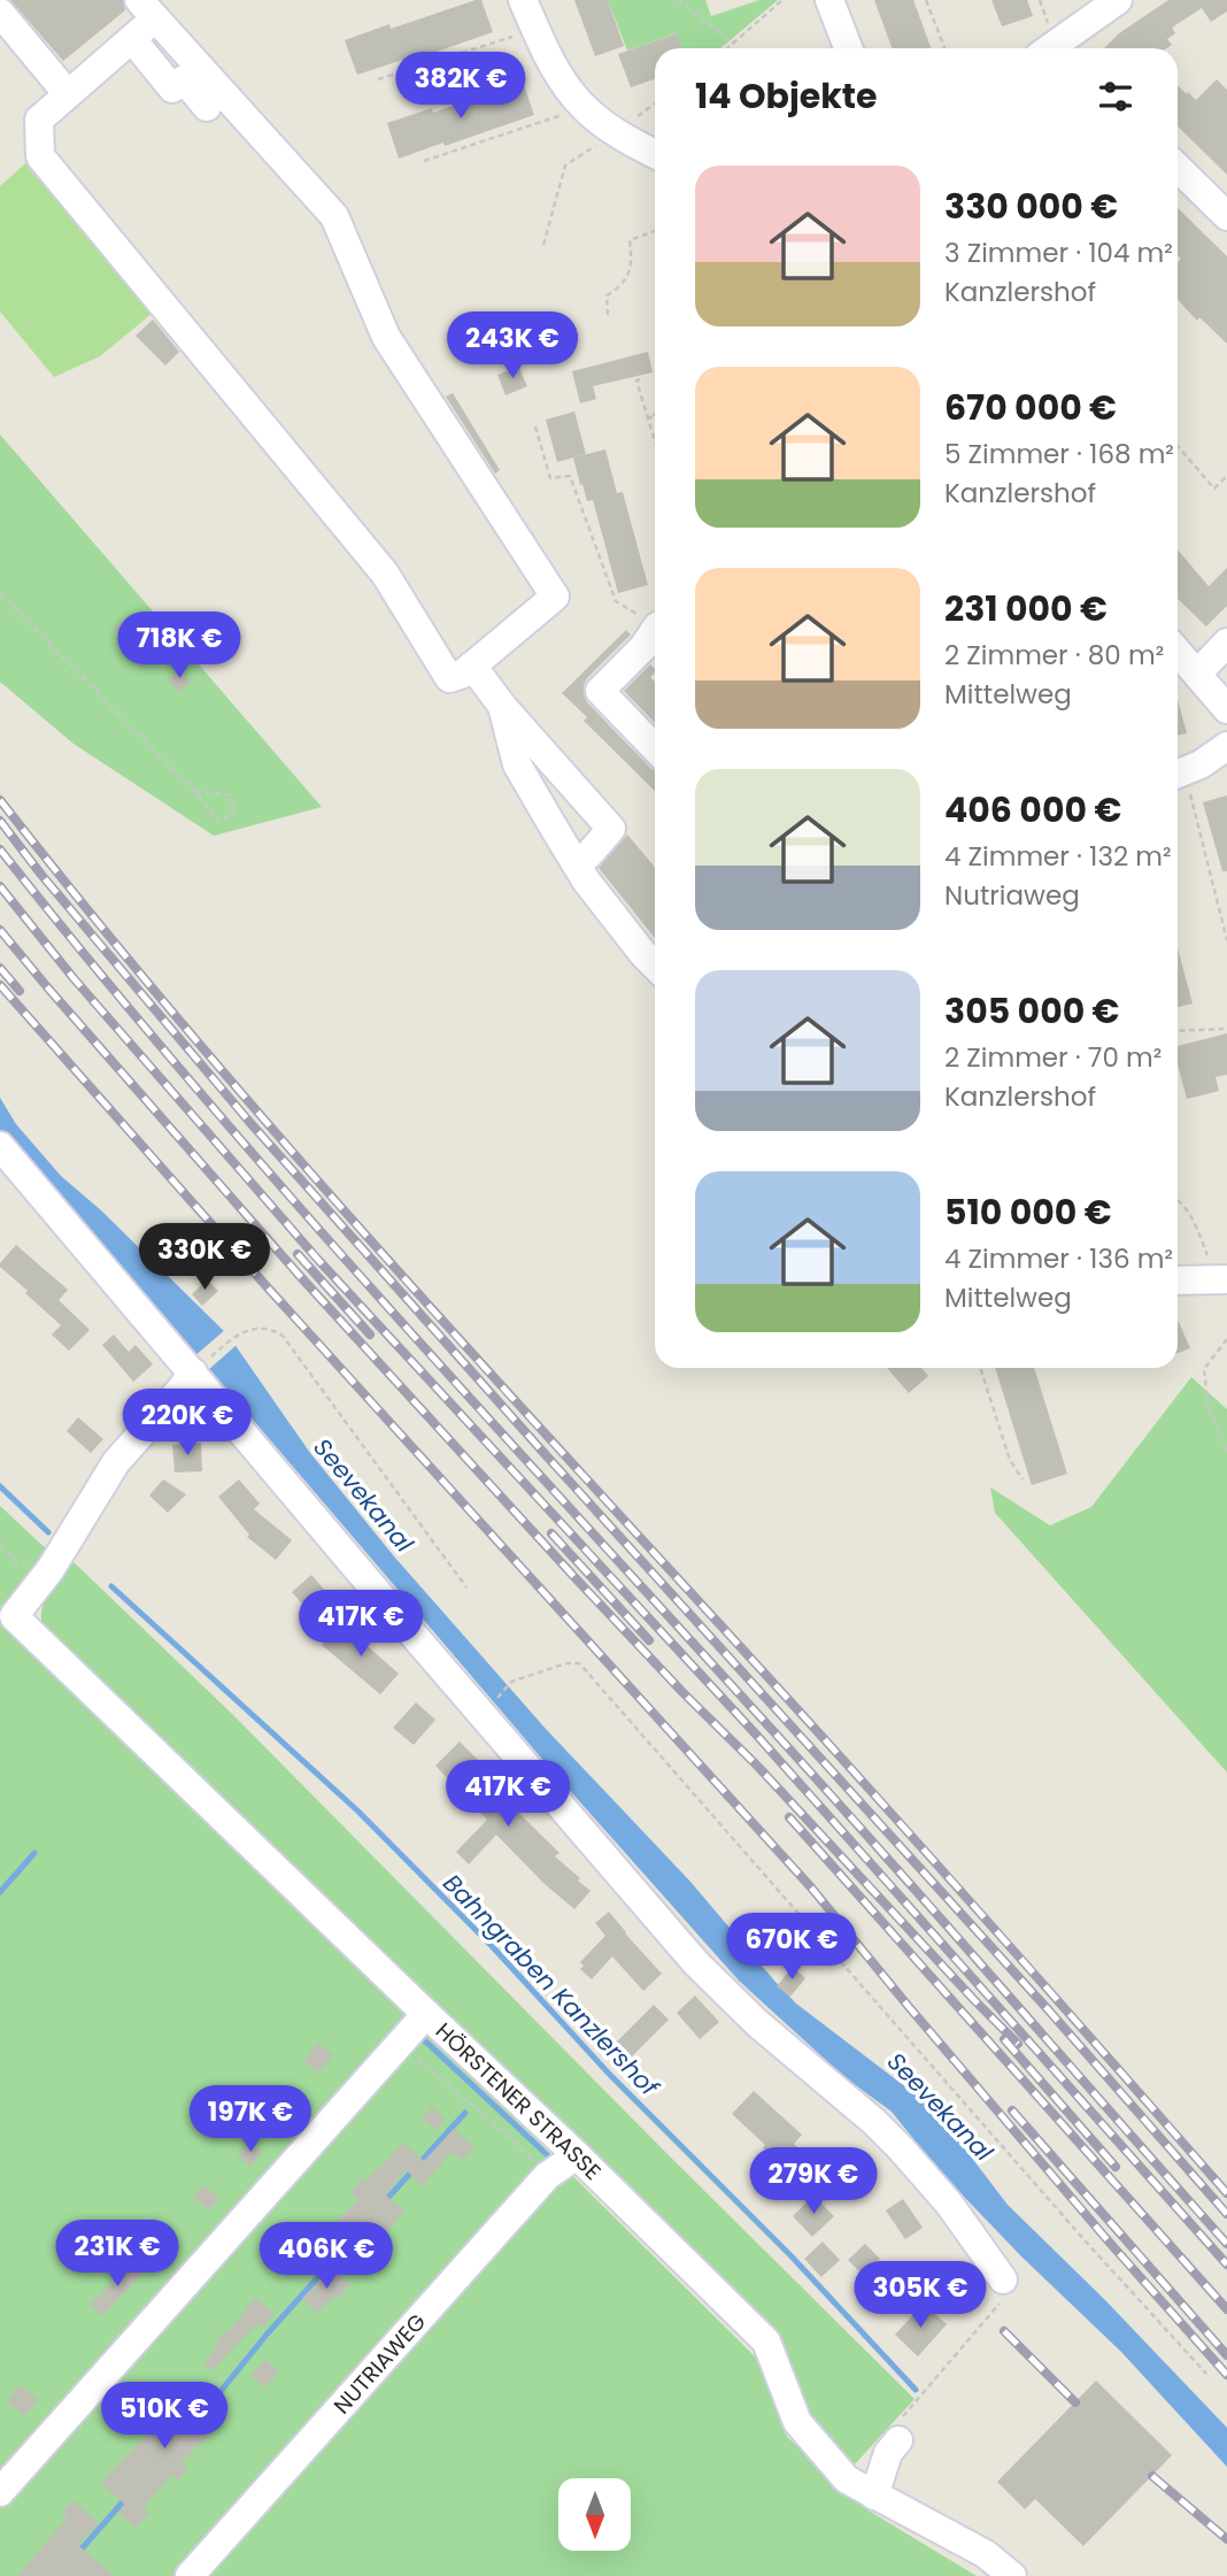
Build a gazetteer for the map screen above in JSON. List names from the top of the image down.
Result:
{
  "streets": {
    "street": ["HÖRSTENER STRASSE", "NUTRIAWEG"]
  },
  "crossings": [
    ["HÖRSTENER STRASSE", "NUTRIAWEG"]
  ],
  "water": ["Seevekanal", "Bahngraben Kanzlershof"],
  "north": "bottom",
  "page": {
    "heading": "14 Objekte",
    "price": [
      "382K €",
      "243K €",
      "718K €",
      "330K €",
      "220K €",
      "417K €",
      "417K €",
      "670K €",
      "197K €",
      "279K €",
      "231K €",
      "406K €",
      "305K €",
      "510K €"
    ],
    "list": [
      {
        "name": "330 000 €",
        "note": "3 Zimmer · 104 m² · Kanzlershof"
      },
      {
        "name": "670 000 €",
        "note": "5 Zimmer · 168 m² · Kanzlershof"
      },
      {
        "name": "231 000 €",
        "note": "2 Zimmer · 80 m² · Mittelweg"
      },
      {
        "name": "406 000 €",
        "note": "4 Zimmer · 132 m² · Nutriaweg"
      },
      {
        "name": "305 000 €",
        "note": "2 Zimmer · 70 m² · Kanzlershof"
      },
      {
        "name": "510 000 €",
        "note": "4 Zimmer · 136 m² · Mittelweg"
      }
    ]
  }
}
